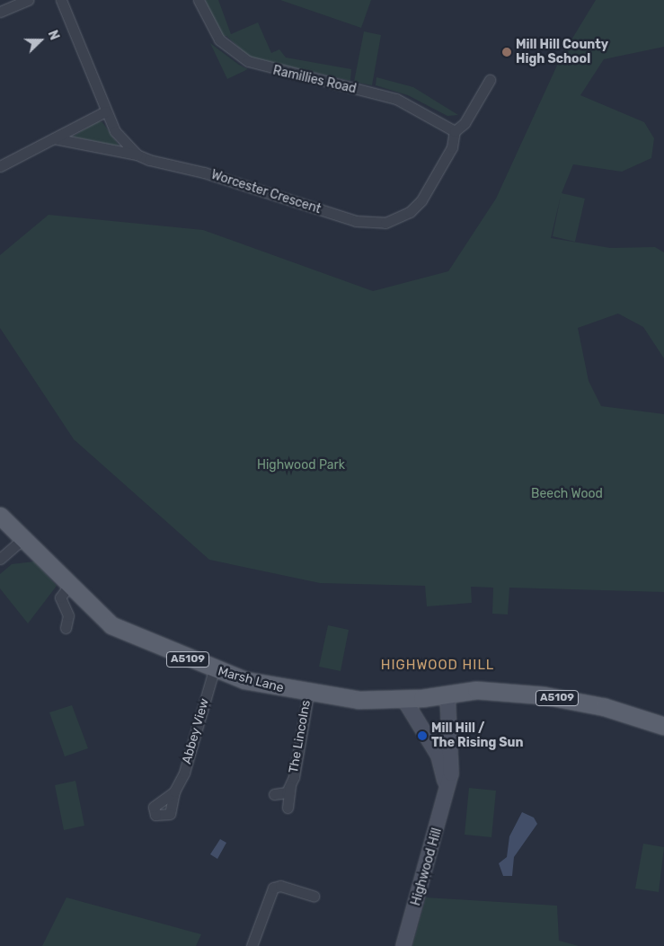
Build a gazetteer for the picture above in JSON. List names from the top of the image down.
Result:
{
  "streets": {
    "main road": ["A5109", "Marsh Lane", "Highwood Hill"],
    "street": [
      "Ramillies Road",
      "Worcester Crescent",
      "Abbey View",
      "The Lincolns"
    ]
  },
  "crossings": [
    ["Ramillies Road", "Worcester Crescent"],
    ["A5109", "Marsh Lane"],
    ["A5109", "Highwood Hill"],
    ["Marsh Lane", "Abbey View"],
    ["Marsh Lane", "The Lincolns"],
    ["Marsh Lane", "Highwood Hill"]
  ],
  "districts": ["HIGHWOOD HILL"],
  "parks": ["Highwood Park", "Beech Wood"],
  "places": ["Mill Hill County High School", "Mill Hill / The Rising Sun"],
  "north": "right"
}
